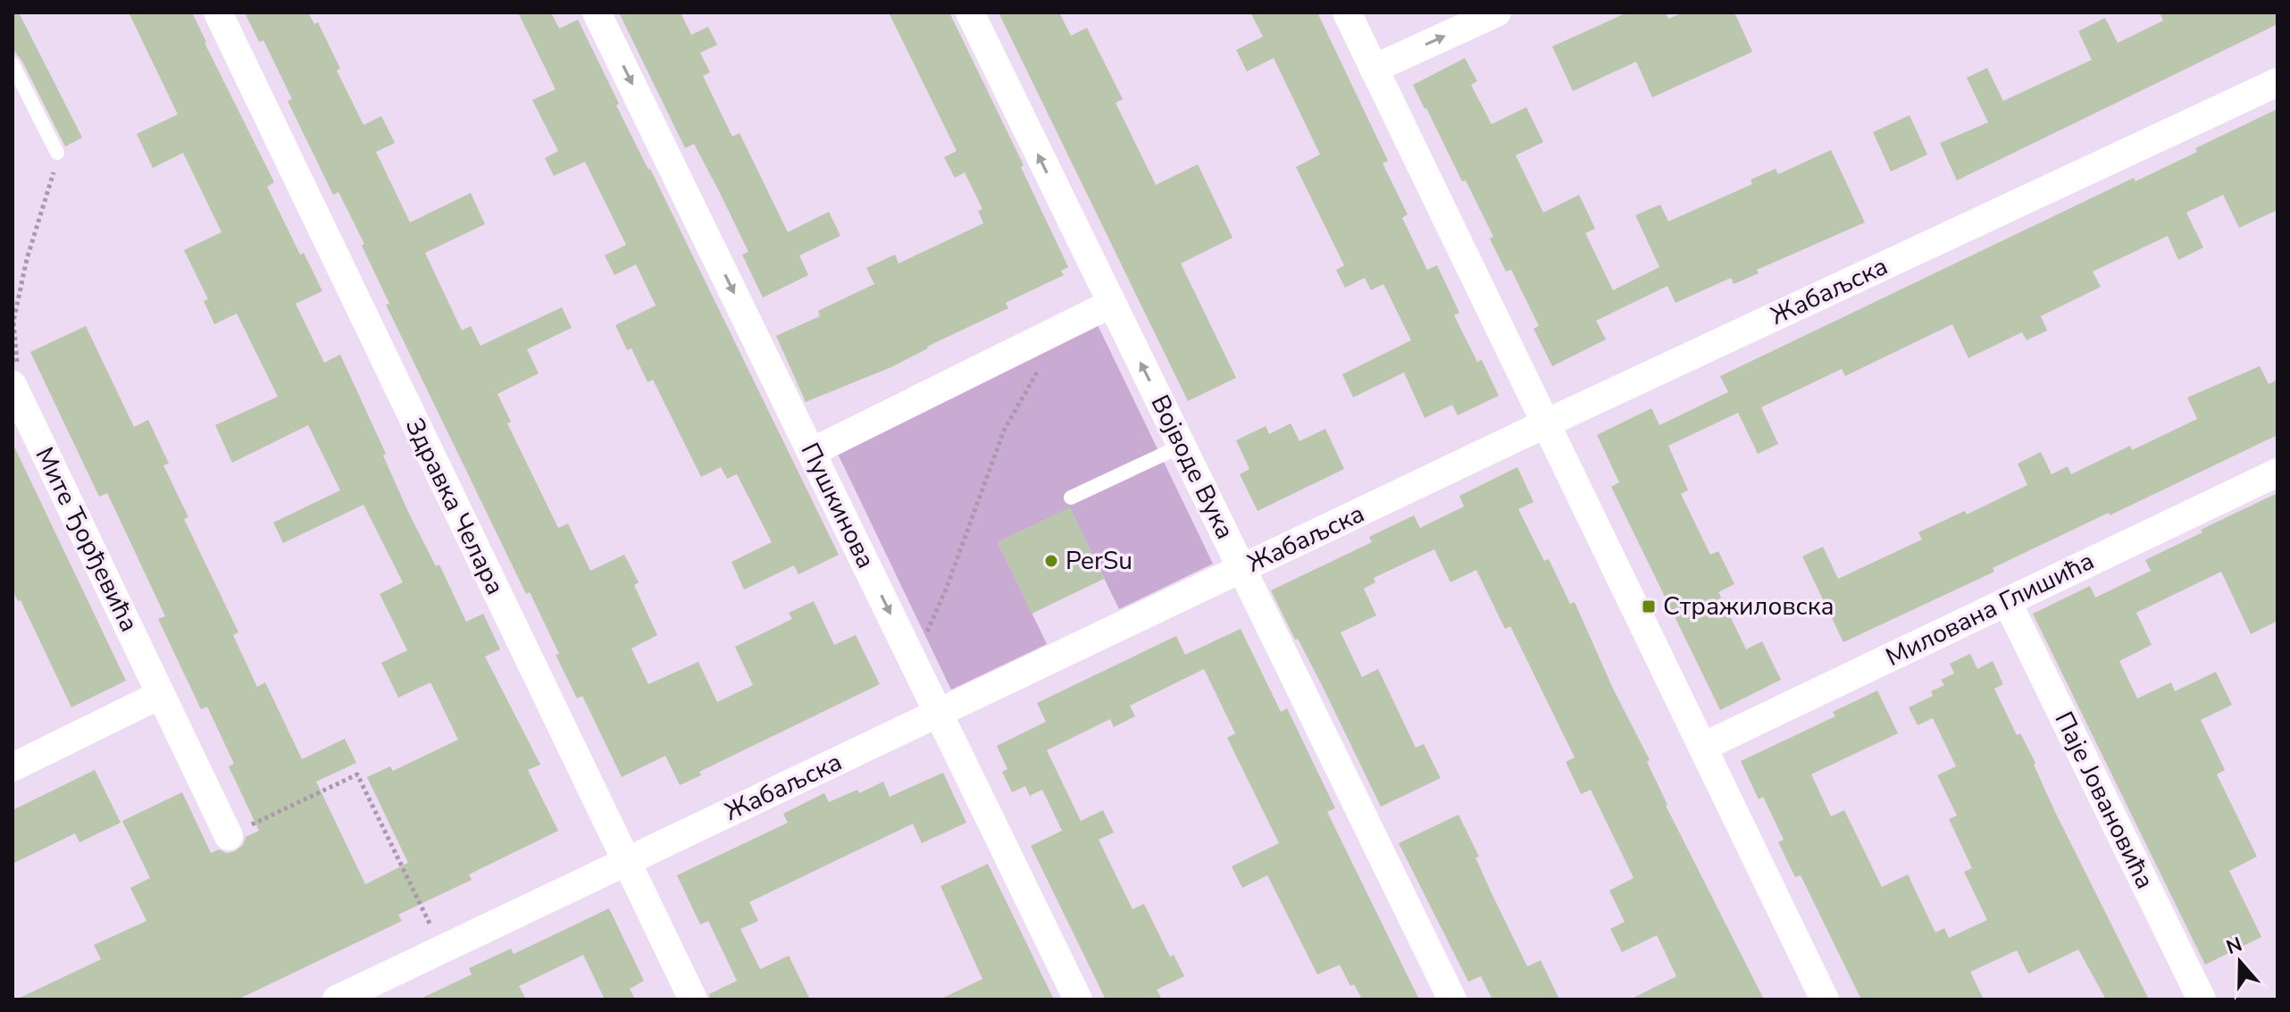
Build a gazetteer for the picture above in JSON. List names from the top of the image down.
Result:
{
  "streets": {
    "street": [
      "Жабаљска",
      "Војводе Вука",
      "Пушкинова",
      "Здравка Челара",
      "Мите Ђорђевића",
      "Милована Глишића",
      "Паје Јовановића"
    ]
  },
  "crossings": [
    ["Жабаљска", "Војводе Вука"],
    ["Жабаљска", "Пушкинова"],
    ["Жабаљска", "Здравка Челара"],
    ["Милована Глишића", "Паје Јовановића"]
  ],
  "one_way": ["Војводе Вука", "Пушкинова"],
  "places": {
    "other": ["PerSu"],
    "transit": ["Стражиловска"]
  },
  "north": "top"
}
